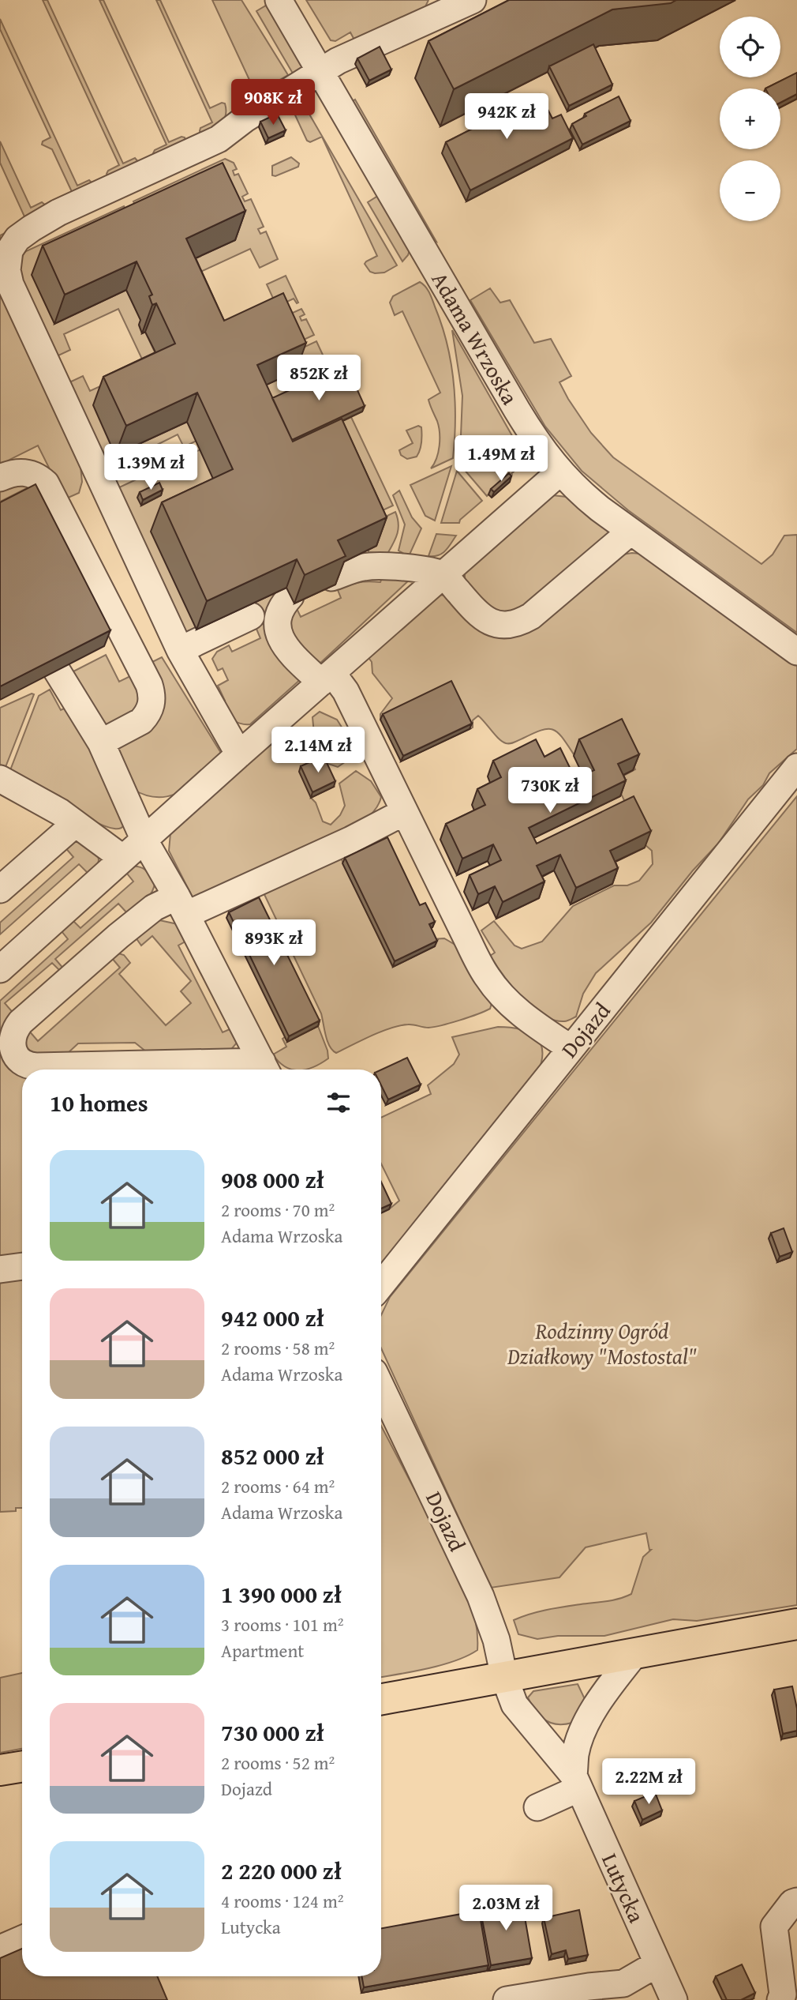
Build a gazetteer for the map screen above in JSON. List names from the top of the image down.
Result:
{
  "streets": {
    "street": ["Adama Wrzoska", "Dojazd", "Lutycka"]
  },
  "crossings": [
    ["Dojazd", "Lutycka"]
  ],
  "parks": ["Rodzinny Ogród Działkowy \"Mostostal\""],
  "page": {
    "map_buttons": ["+", "−"],
    "price": [
      "908K zł",
      "942K zł",
      "852K zł",
      "1.49M zł",
      "1.39M zł",
      "2.14M zł",
      "730K zł",
      "893K zł",
      "2.22M zł",
      "2.03M zł"
    ],
    "heading": "10 homes",
    "list": [
      {
        "name": "908 000 zł",
        "note": "2 rooms · 70 m² · Adama Wrzoska"
      },
      {
        "name": "942 000 zł",
        "note": "2 rooms · 58 m² · Adama Wrzoska"
      },
      {
        "name": "852 000 zł",
        "note": "2 rooms · 64 m² · Adama Wrzoska"
      },
      {
        "name": "1 390 000 zł",
        "note": "3 rooms · 101 m² · Apartment"
      },
      {
        "name": "730 000 zł",
        "note": "2 rooms · 52 m² · Dojazd"
      },
      {
        "name": "2 220 000 zł",
        "note": "4 rooms · 124 m² · Lutycka"
      }
    ]
  }
}
